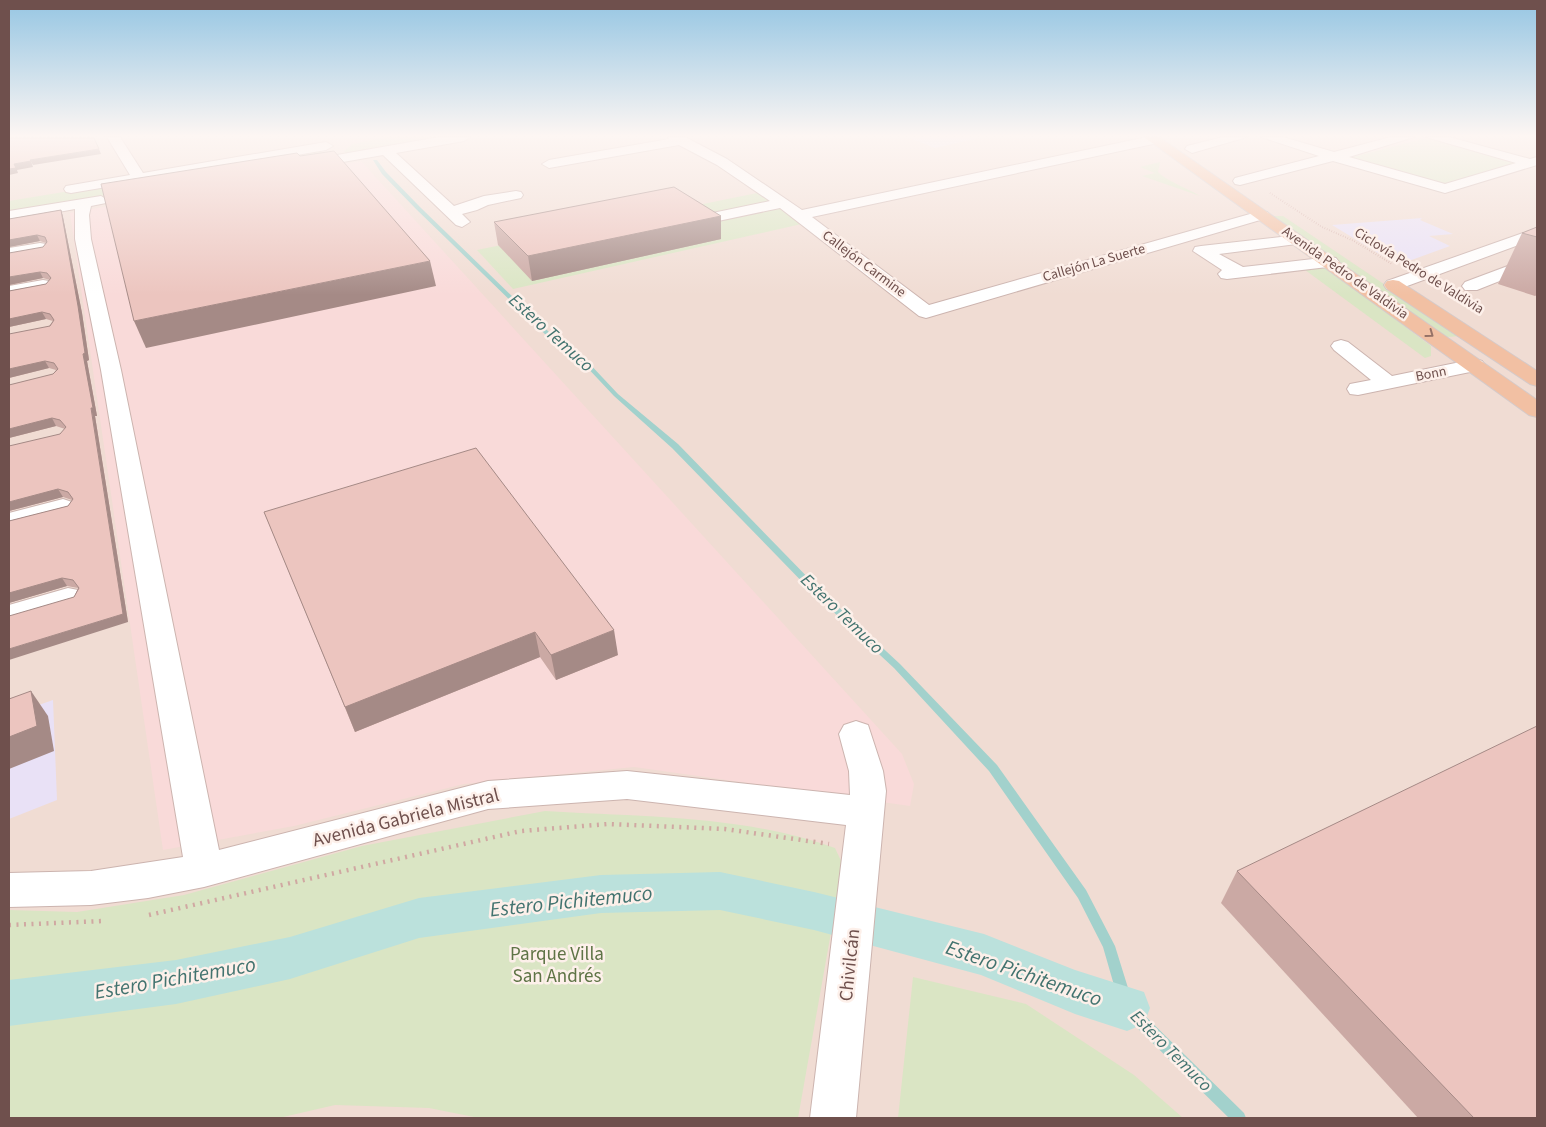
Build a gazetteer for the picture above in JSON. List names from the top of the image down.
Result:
{
  "streets": {
    "main road": ["Avenida Pedro de Valdivia"],
    "street": [
      "Callejón La Suerte",
      "Callejón Carmine",
      "Bonn",
      "Avenida Gabriela Mistral",
      "Chivilcán"
    ],
    "path": ["Ciclovía Pedro de Valdivia"]
  },
  "crossings": [
    ["Callejón La Suerte", "Callejón Carmine"],
    ["Callejón La Suerte", "Avenida Pedro de Valdivia"],
    ["Ciclovía Pedro de Valdivia", "Avenida Pedro de Valdivia"],
    ["Avenida Pedro de Valdivia", "Bonn"],
    ["Avenida Gabriela Mistral", "Chivilcán"]
  ],
  "water": ["Estero Temuco", "Estero Pichitemuco"],
  "parks": ["Parque Villa San Andrés"]
}
